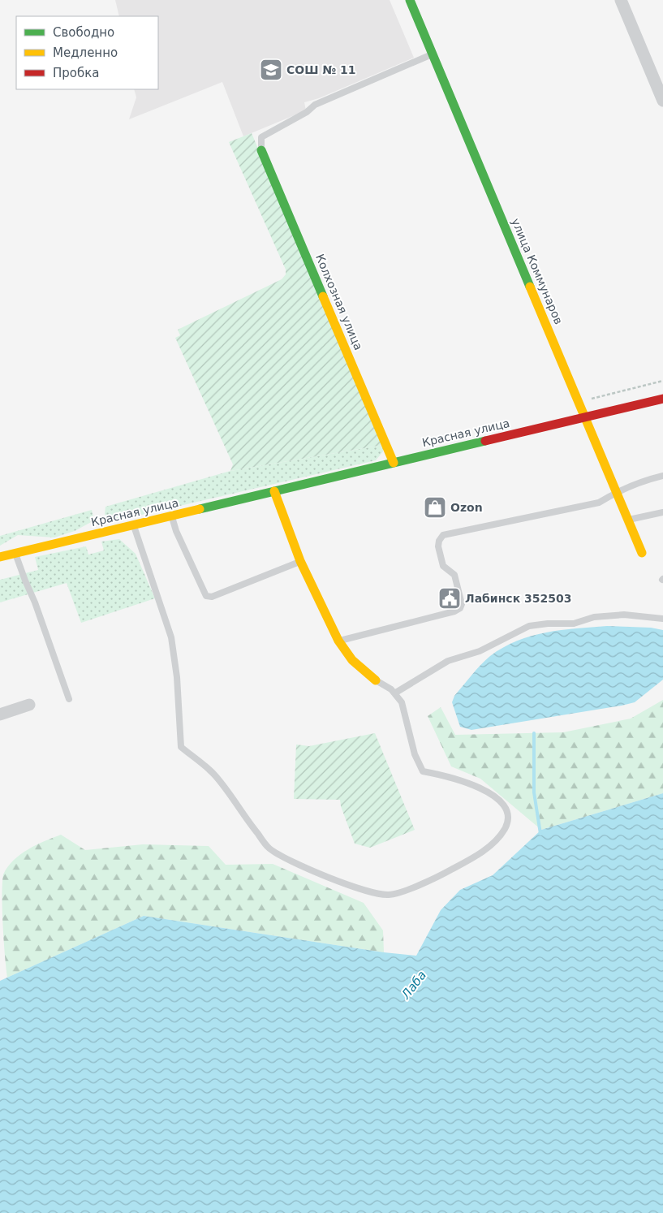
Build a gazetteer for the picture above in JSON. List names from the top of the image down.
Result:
{
  "streets": {
    "street": ["улица Коммунаров", "Колхозная улица", "Красная улица"]
  },
  "crossings": [
    ["улица Коммунаров", "Красная улица"],
    ["Колхозная улица", "Красная улица"]
  ],
  "water": ["Лаба"],
  "places": {
    "school or university": ["СОШ № 11"],
    "shop": ["Ozon"],
    "public building": ["Лабинск 352503"]
  },
  "legend": ["Свободно", "Медленно", "Пробка"]
}
